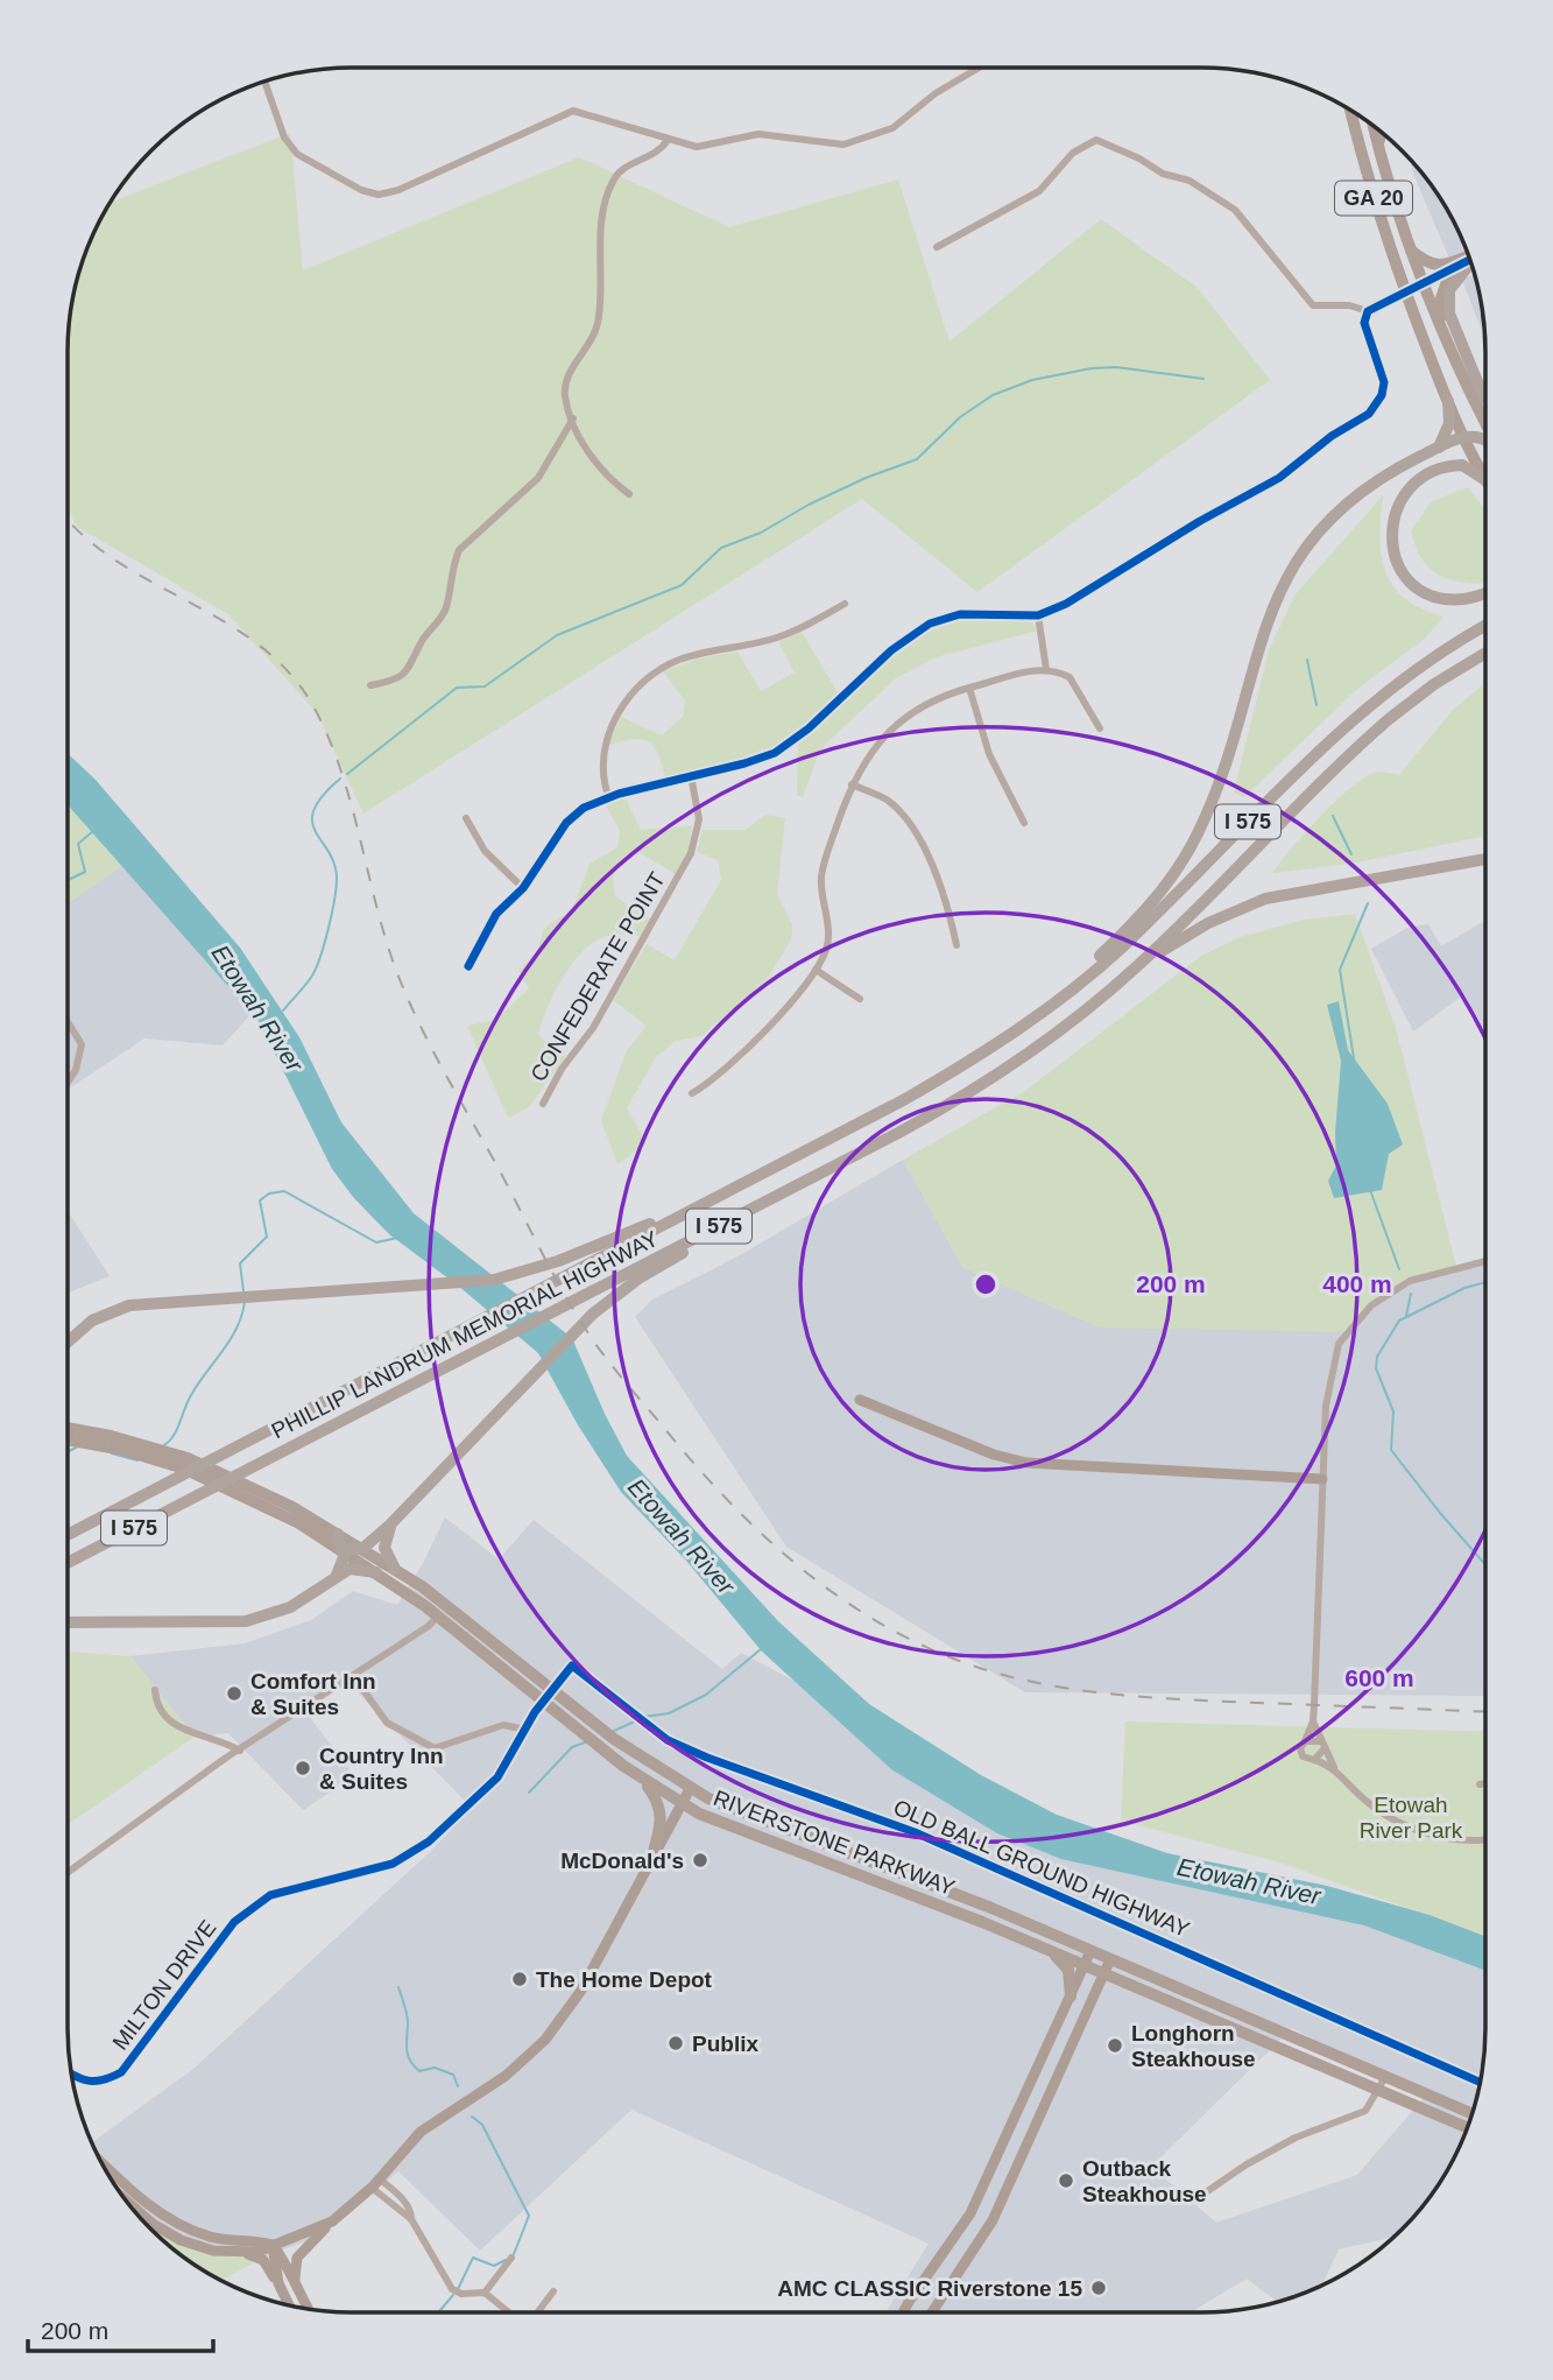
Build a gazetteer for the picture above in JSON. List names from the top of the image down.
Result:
{
  "streets": {
    "highway": ["I 575", "PHILLIP LANDRUM MEMORIAL HIGHWAY"],
    "main road": ["GA 20", "RIVERSTONE PARKWAY"],
    "street": ["CONFEDERATE POINT", "OLD BALL GROUND HIGHWAY", "MILTON DRIVE"]
  },
  "crossings": [
    ["RIVERSTONE PARKWAY", "OLD BALL GROUND HIGHWAY"],
    ["RIVERSTONE PARKWAY", "MILTON DRIVE"],
    ["OLD BALL GROUND HIGHWAY", "MILTON DRIVE"]
  ],
  "water": ["Etowah River"],
  "parks": ["Etowah River Park"],
  "places": [
    "Comfort Inn & Suites",
    "Country Inn & Suites",
    "McDonald's",
    "The Home Depot",
    "Publix",
    "Longhorn Steakhouse",
    "Outback Steakhouse",
    "AMC CLASSIC Riverstone 15"
  ],
  "scale_bar": "200 m",
  "rings": ["200 m", "400 m", "600 m"]
}
